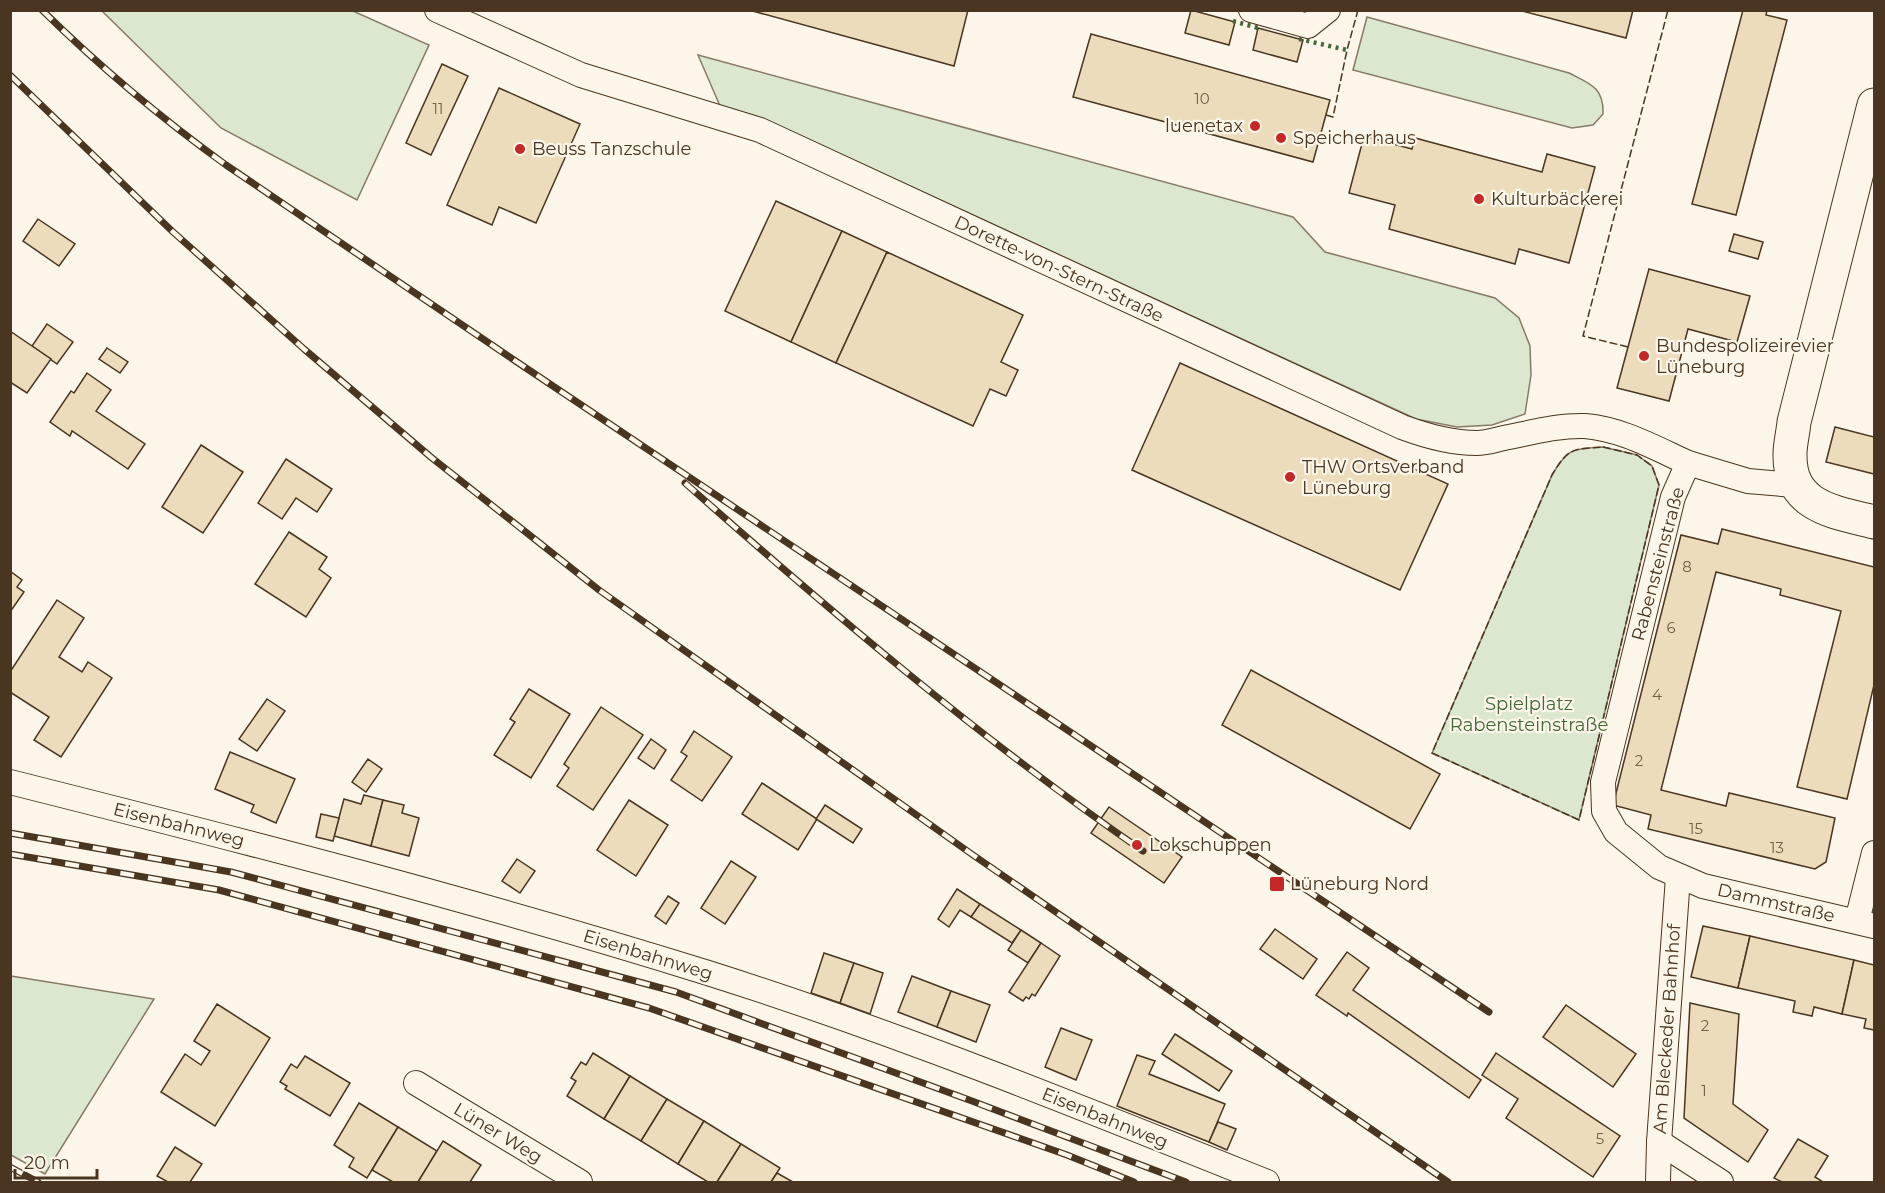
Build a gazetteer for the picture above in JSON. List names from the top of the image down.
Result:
{
  "streets": {
    "street": [
      "Dorette-von-Stern-Straße",
      "Rabensteinstraße",
      "Eisenbahnweg",
      "Dammstraße",
      "Am Bleckeder Bahnhof",
      "Lüner Weg"
    ]
  },
  "crossings": [
    ["Dorette-von-Stern-Straße", "Rabensteinstraße"],
    ["Rabensteinstraße", "Dammstraße"],
    ["Rabensteinstraße", "Am Bleckeder Bahnhof"],
    ["Dammstraße", "Am Bleckeder Bahnhof"]
  ],
  "parks": ["Spielplatz Rabensteinstraße"],
  "places": {
    "other": [
      "luenetax",
      "Speicherhaus",
      "Beuss Tanzschule",
      "Kulturbäckerei",
      "Bundespolizeirevier Lüneburg",
      "THW Ortsverband Lüneburg",
      "Lokschuppen"
    ],
    "transit": ["Lüneburg Nord"]
  },
  "house_numbers": [
    "10",
    "11",
    "8",
    "6",
    "4",
    "2",
    "15",
    "13",
    "2",
    "1",
    "5"
  ],
  "scale_bar": "20 m"
}
